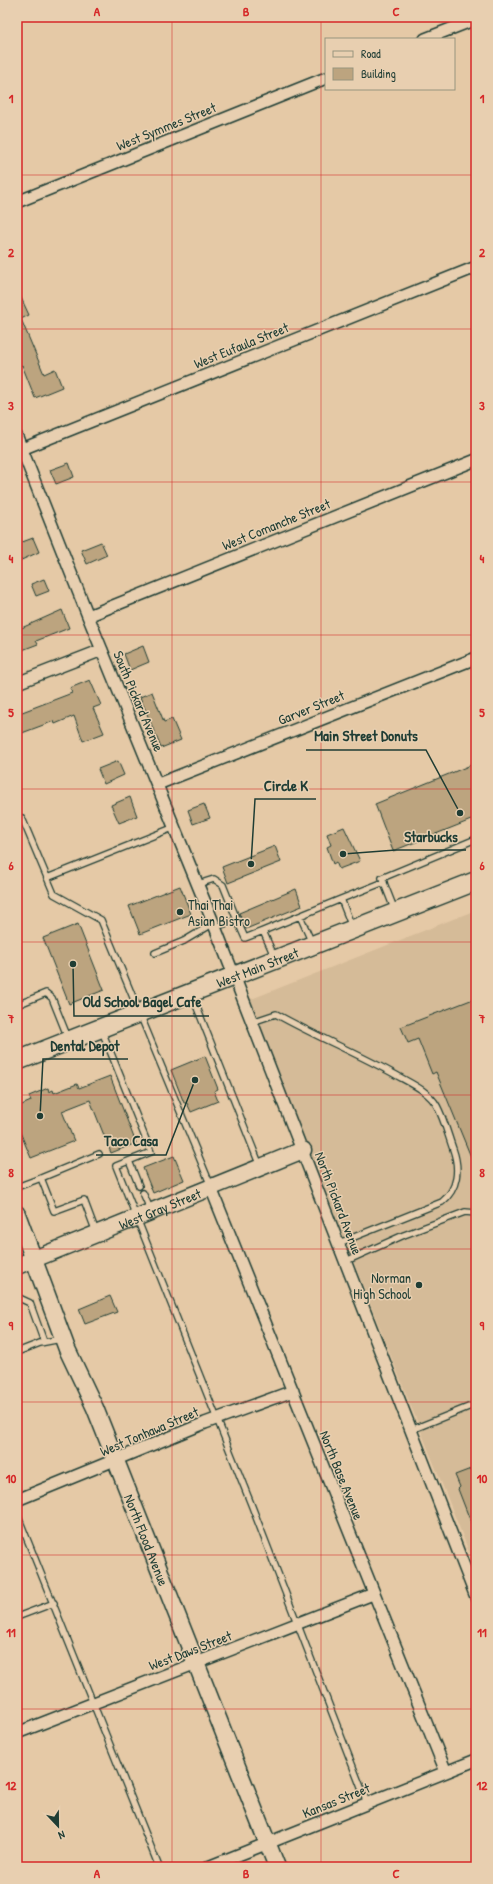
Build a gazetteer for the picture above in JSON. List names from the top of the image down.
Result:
{
  "streets": {
    "main road": ["West Main Street"],
    "street": [
      "West Symmes Street",
      "West Eufaula Street",
      "West Comanche Street",
      "South Pickard Avenue",
      "Garver Street",
      "North Pickard Avenue",
      "West Gray Street",
      "West Tonhawa Street",
      "North Base Avenue",
      "North Flood Avenue",
      "West Daws Street",
      "Kansas Street"
    ]
  },
  "crossings": [
    ["West Eufaula Street", "South Pickard Avenue"],
    ["West Comanche Street", "South Pickard Avenue"],
    ["South Pickard Avenue", "Garver Street"],
    ["South Pickard Avenue", "West Main Street"],
    ["South Pickard Avenue", "North Pickard Avenue"],
    ["West Main Street", "North Pickard Avenue"],
    ["North Pickard Avenue", "West Gray Street"],
    ["West Gray Street", "North Base Avenue"],
    ["West Gray Street", "North Flood Avenue"],
    ["West Tonhawa Street", "North Base Avenue"],
    ["West Tonhawa Street", "North Flood Avenue"],
    ["North Base Avenue", "West Daws Street"],
    ["North Base Avenue", "Kansas Street"],
    ["North Flood Avenue", "West Daws Street"],
    ["North Flood Avenue", "Kansas Street"]
  ],
  "places": [
    "Main Street Donuts",
    "Starbucks",
    "Circle K",
    "Thai Thai Asian Bistro",
    "Old School Bagel Cafe",
    "Taco Casa",
    "Dental Depot",
    "Norman High School"
  ],
  "legend": ["Road", "Building"],
  "north": "bottom",
  "grid": {
    "columns": ["A", "B", "C"],
    "rows": [
      "1",
      "2",
      "3",
      "4",
      "5",
      "6",
      "7",
      "8",
      "9",
      "10",
      "11",
      "12"
    ]
  }
}
